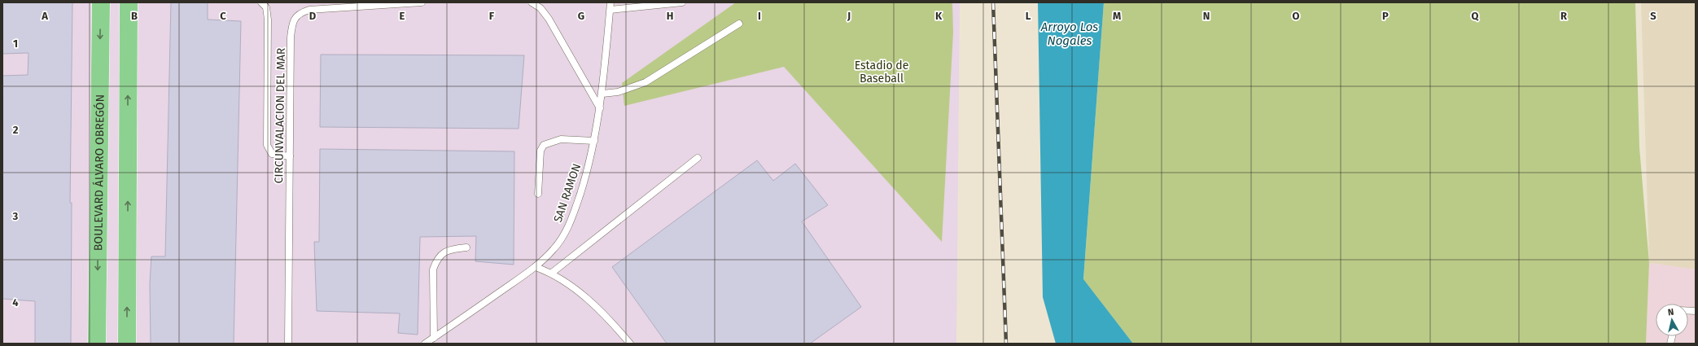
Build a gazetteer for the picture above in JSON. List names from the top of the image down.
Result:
{
  "streets": {
    "highway": ["BOULEVARD ÁLVARO OBREGÓN"],
    "lane": ["CIRCUNVALACION DEL MAR", "SAN RAMON"]
  },
  "water": ["Arroyo Los Nogales"],
  "parks": ["Estadio de Baseball"],
  "north": "top",
  "grid": {
    "columns": [
      "A",
      "B",
      "C",
      "D",
      "E",
      "F",
      "G",
      "H",
      "I",
      "J",
      "K",
      "L",
      "M",
      "N",
      "O",
      "P",
      "Q",
      "R",
      "S"
    ],
    "rows": [
      "1",
      "2",
      "3",
      "4"
    ]
  }
}
